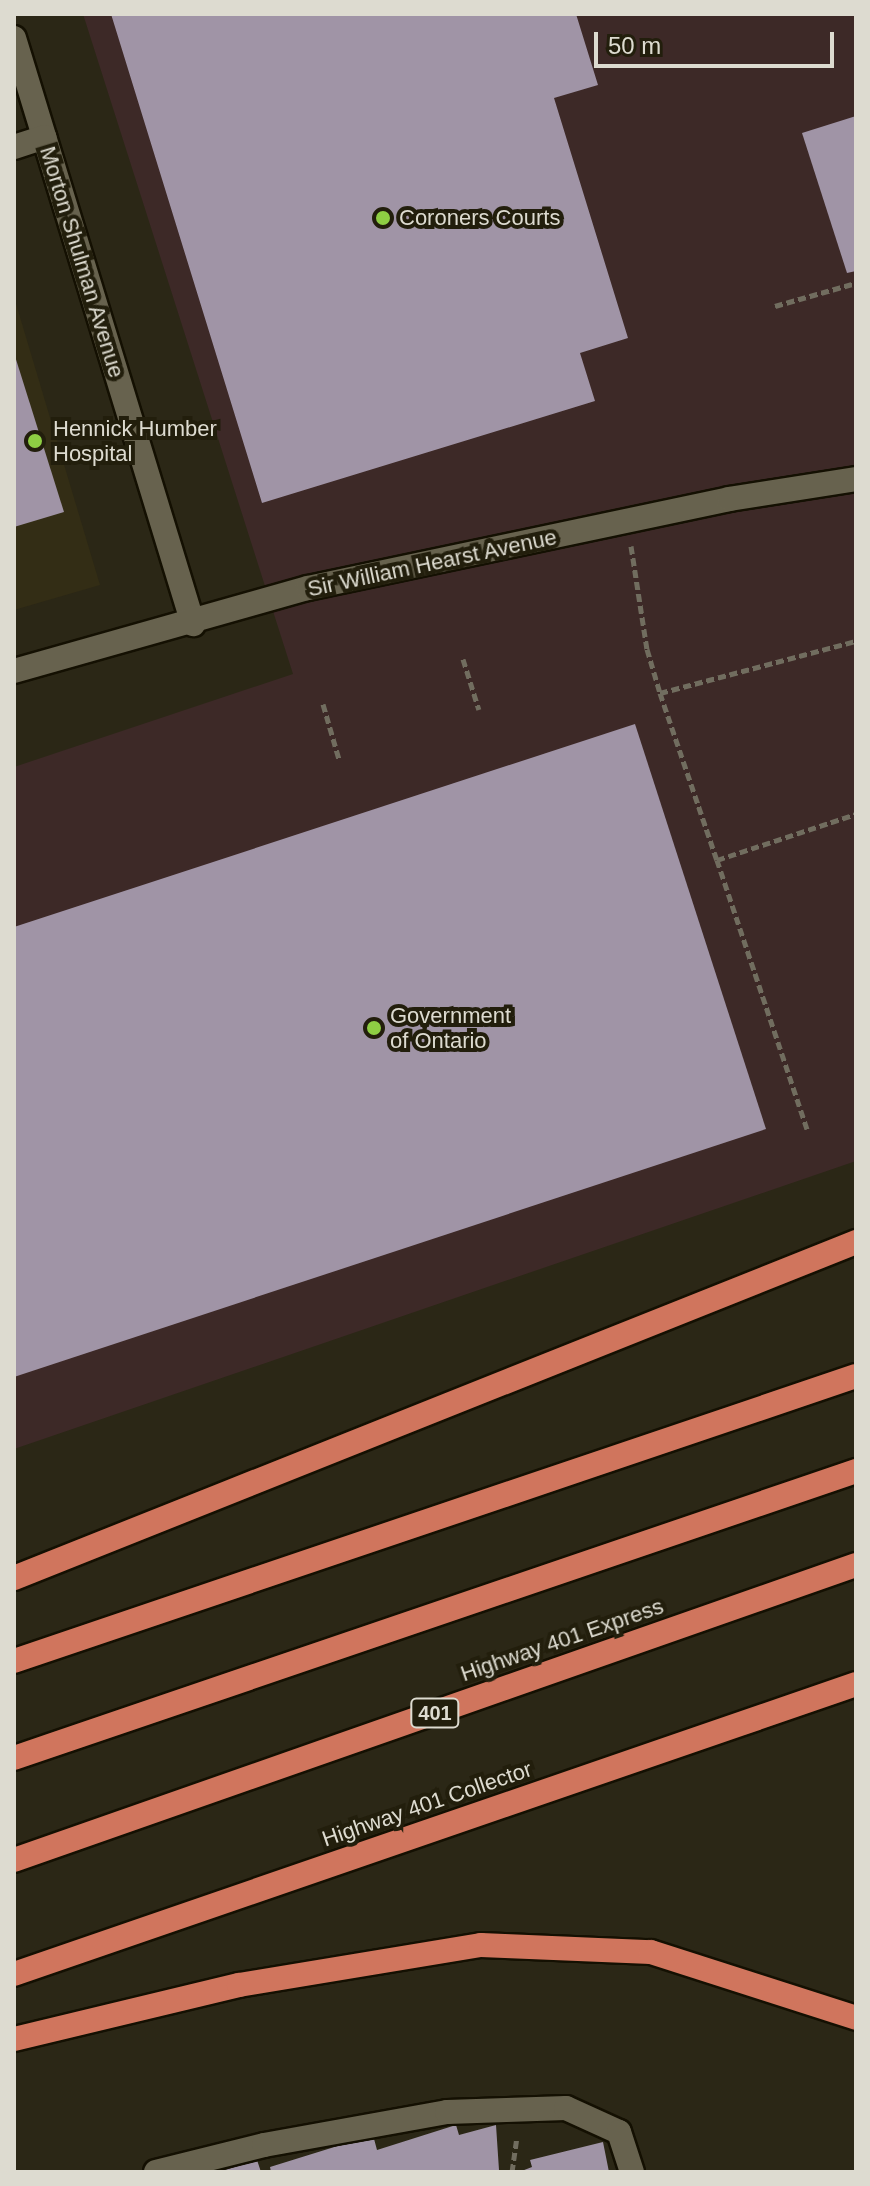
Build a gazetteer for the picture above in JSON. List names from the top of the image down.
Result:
{
  "streets": {
    "highway": ["Highway 401 Express", "401", "Highway 401 Collector"],
    "street": ["Morton Shulman Avenue", "Sir William Hearst Avenue"]
  },
  "crossings": [
    ["Morton Shulman Avenue", "Sir William Hearst Avenue"]
  ],
  "places": ["Coroners Courts", "Hennick Humber Hospital", "Government of Ontario"],
  "scale_bar": "50 m"
}
